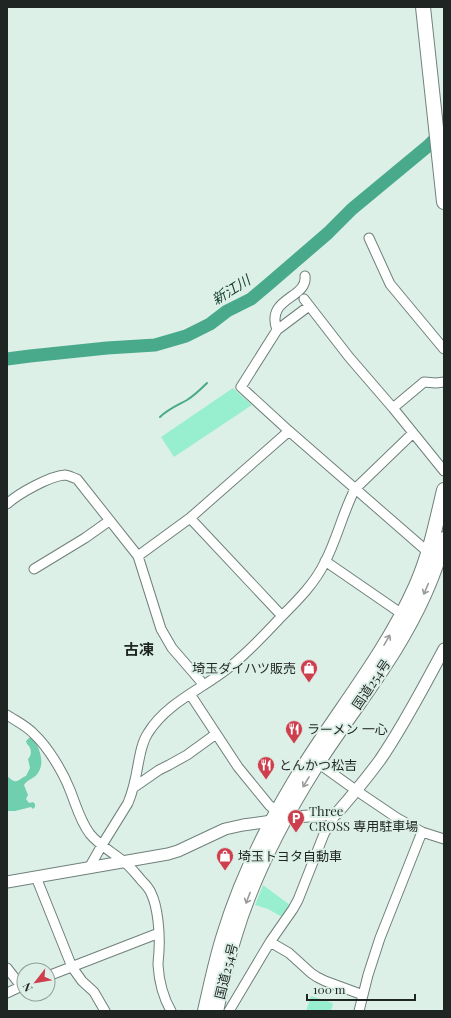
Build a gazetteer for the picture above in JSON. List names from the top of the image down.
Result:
{
  "streets": {
    "highway": ["国道254号"]
  },
  "districts": ["古凍"],
  "water": ["新江川"],
  "places": {
    "shop": ["埼玉ダイハツ販売", "埼玉トヨタ自動車"],
    "restaurant": ["ラーメン 一心", "とんかつ松吉"],
    "parking": ["Three CROSS 専用駐車場"]
  },
  "scale_bar": "100 m",
  "north": "bottom left"
}
